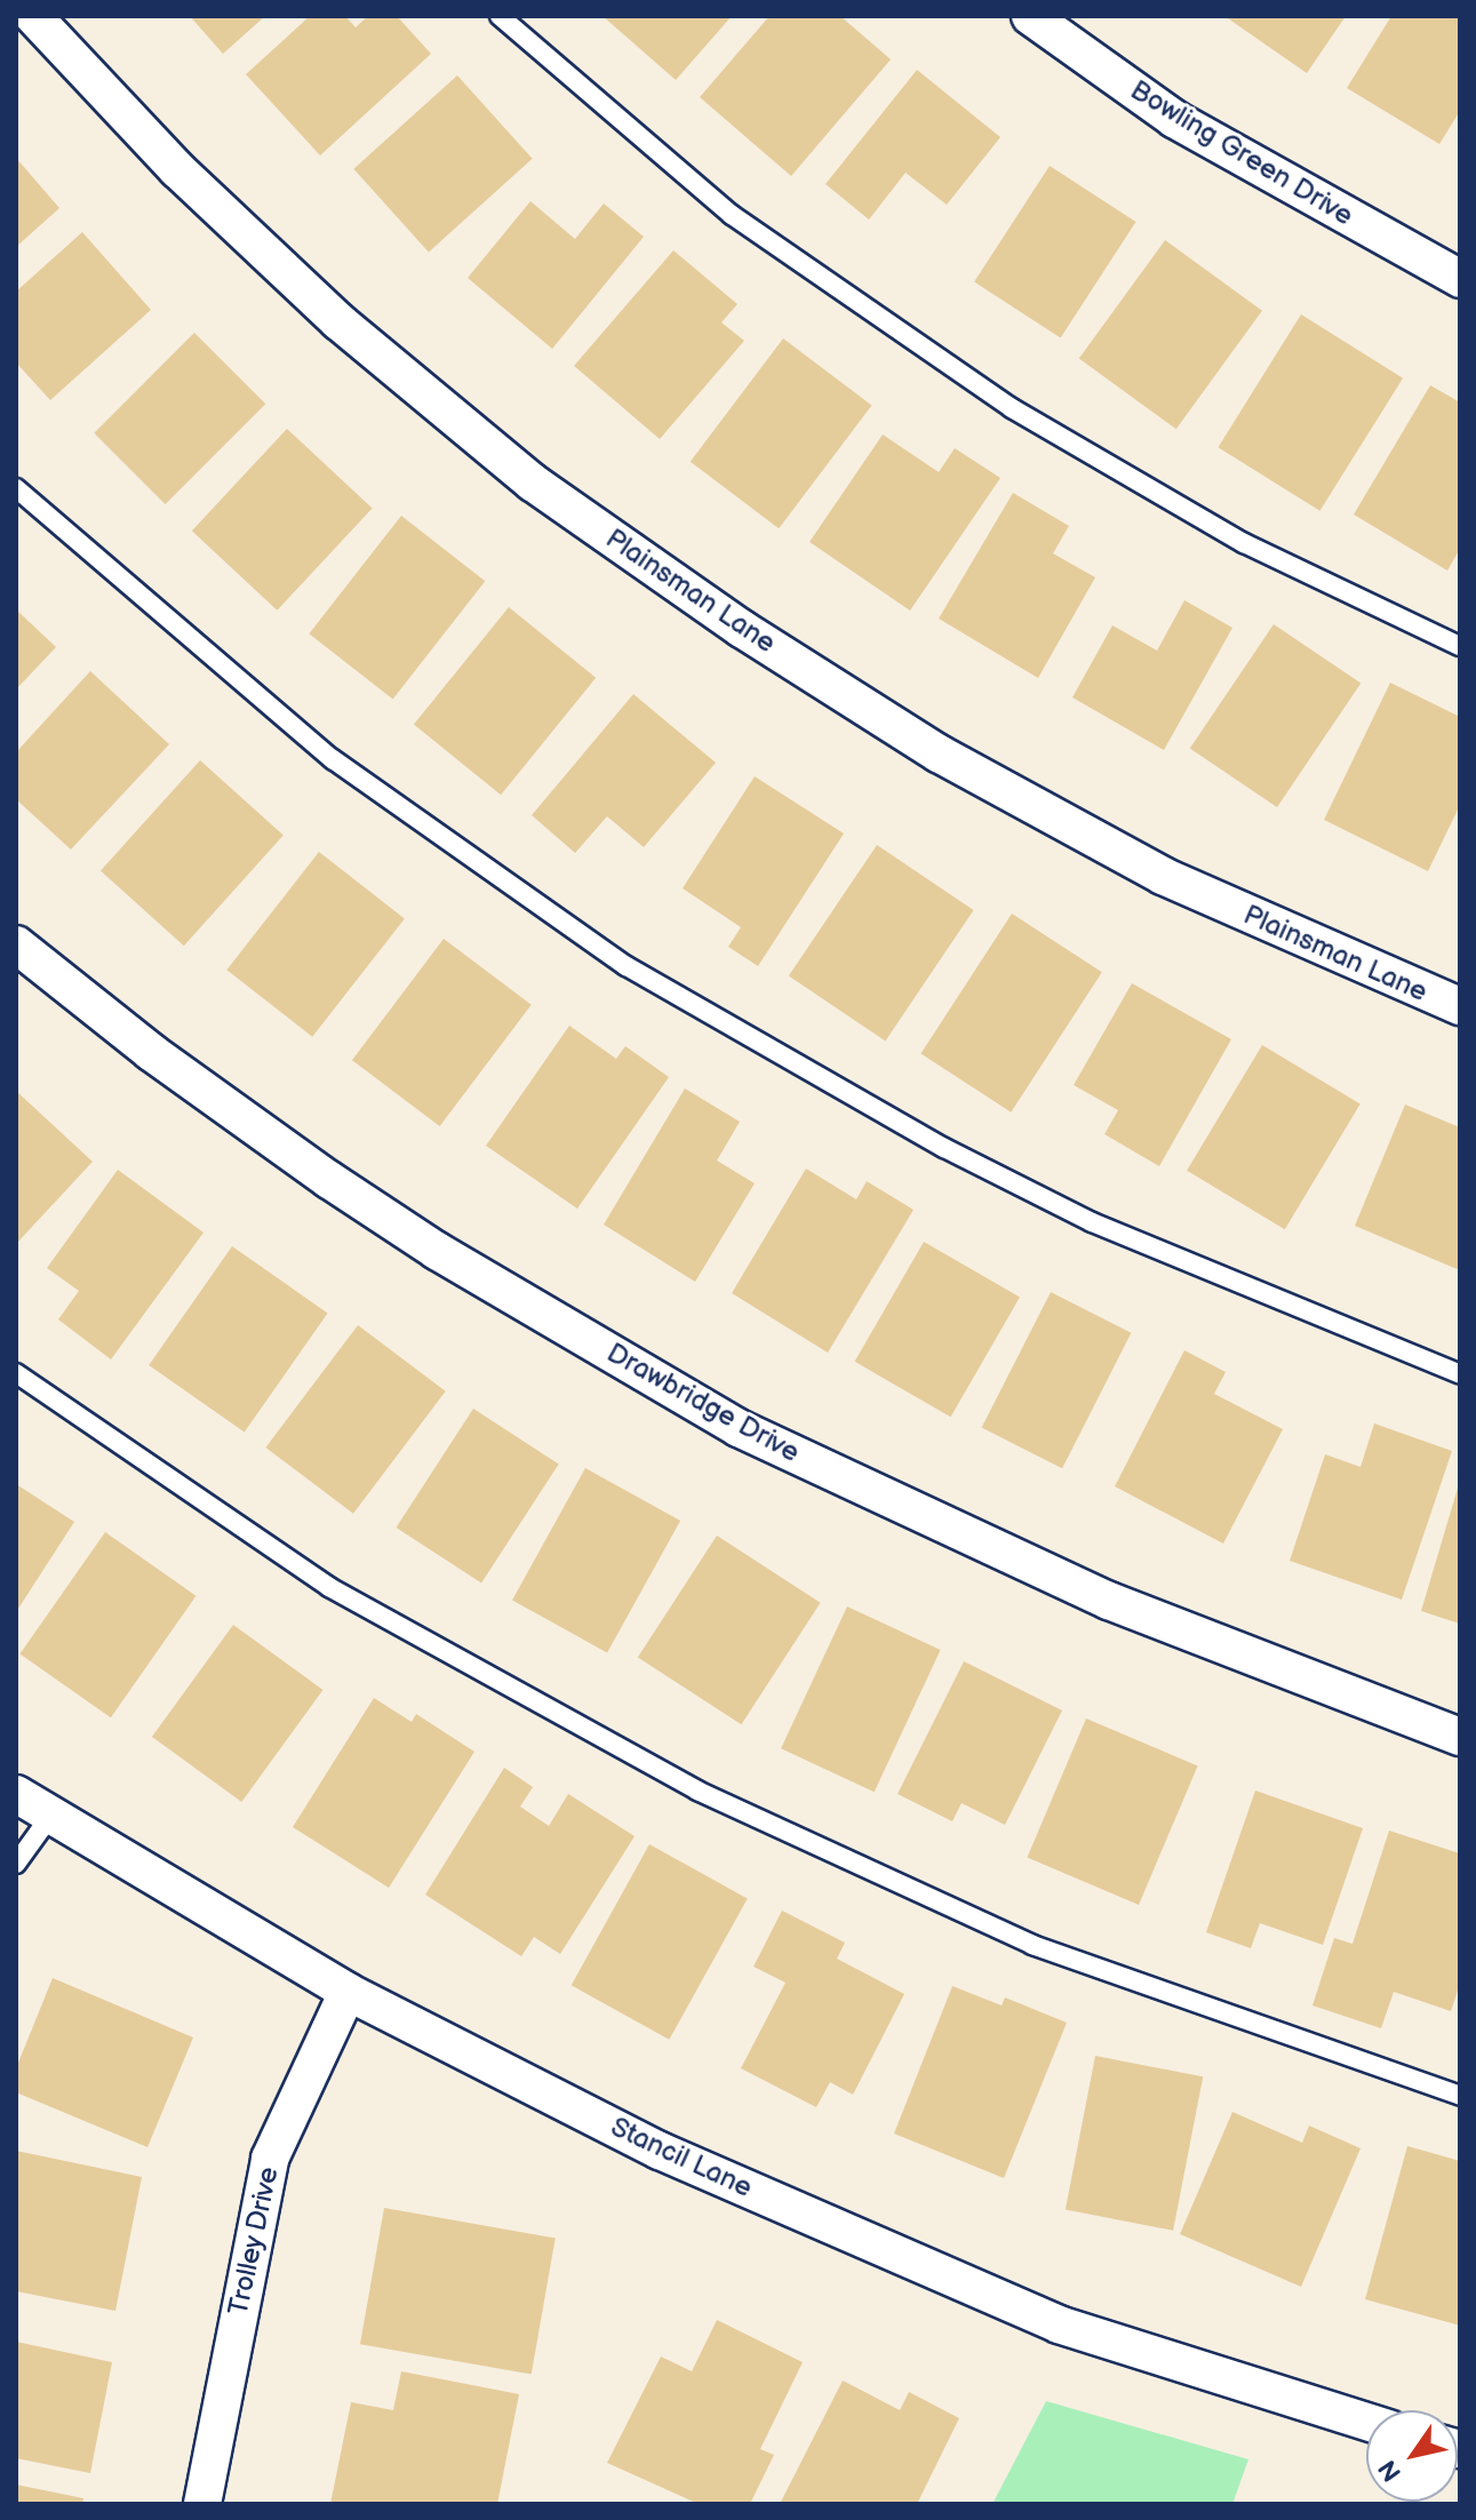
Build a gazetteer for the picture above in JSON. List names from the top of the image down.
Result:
{
  "streets": {
    "street": [
      "Bowling Green Drive",
      "Plainsman Lane",
      "Drawbridge Drive",
      "Stancil Lane",
      "Trolley Drive"
    ]
  },
  "crossings": [
    ["Stancil Lane", "Trolley Drive"]
  ],
  "north": "bottom left"
}
